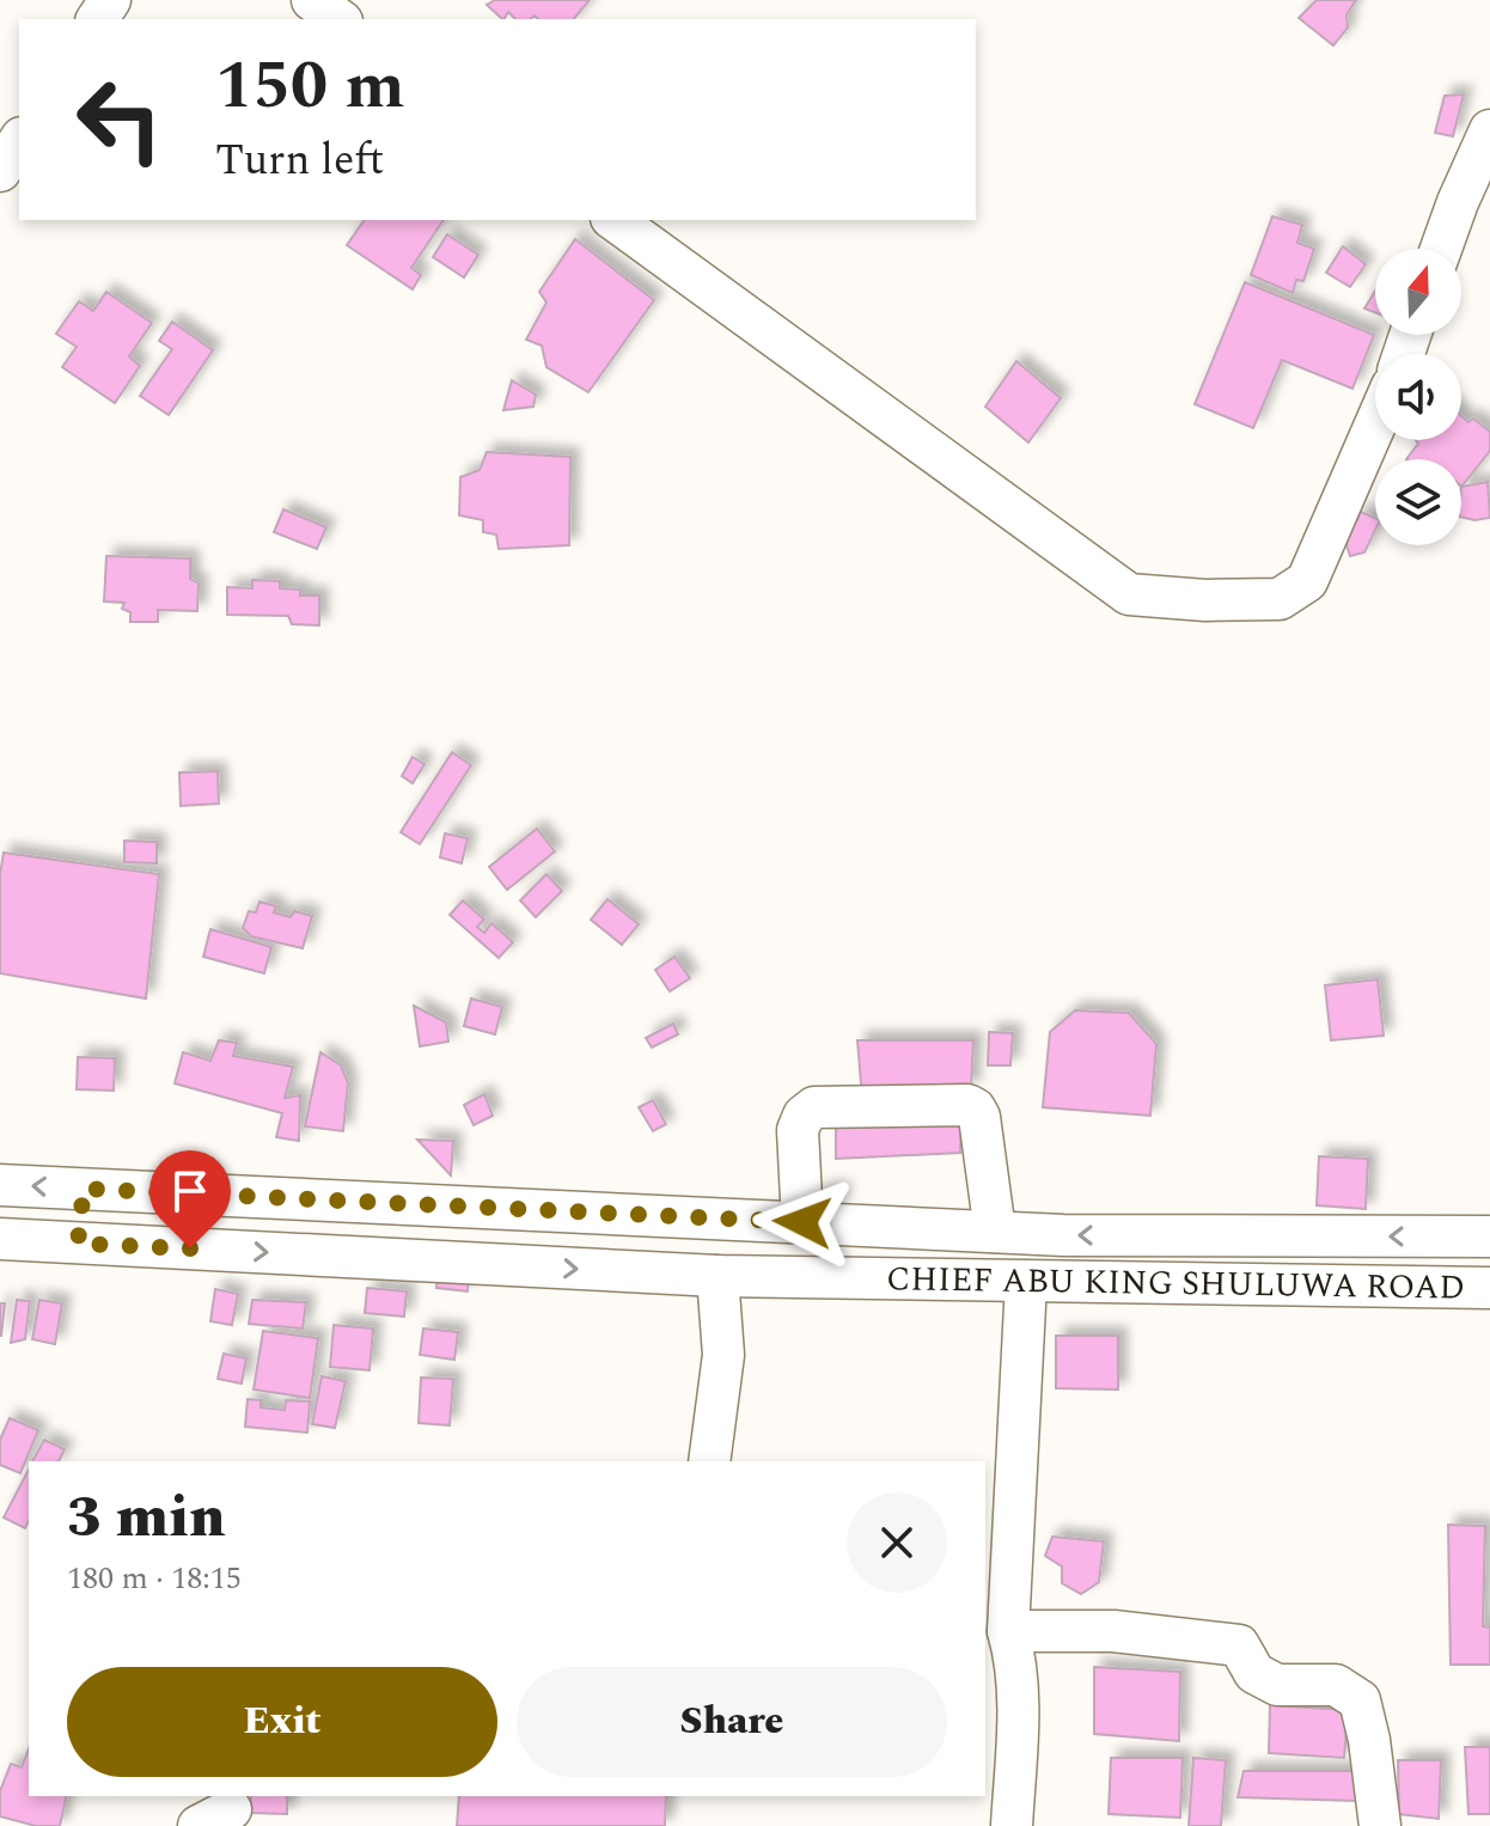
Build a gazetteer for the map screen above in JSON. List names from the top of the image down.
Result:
{
  "streets": {
    "street": ["CHIEF ABU KING SHULUWA ROAD"]
  },
  "north": "top",
  "page": {
    "turn": ["150 m", "Turn left"],
    "heading": ["3 min", "180 m · 18:15"],
    "buttons": ["Exit", "Share"]
  }
}
